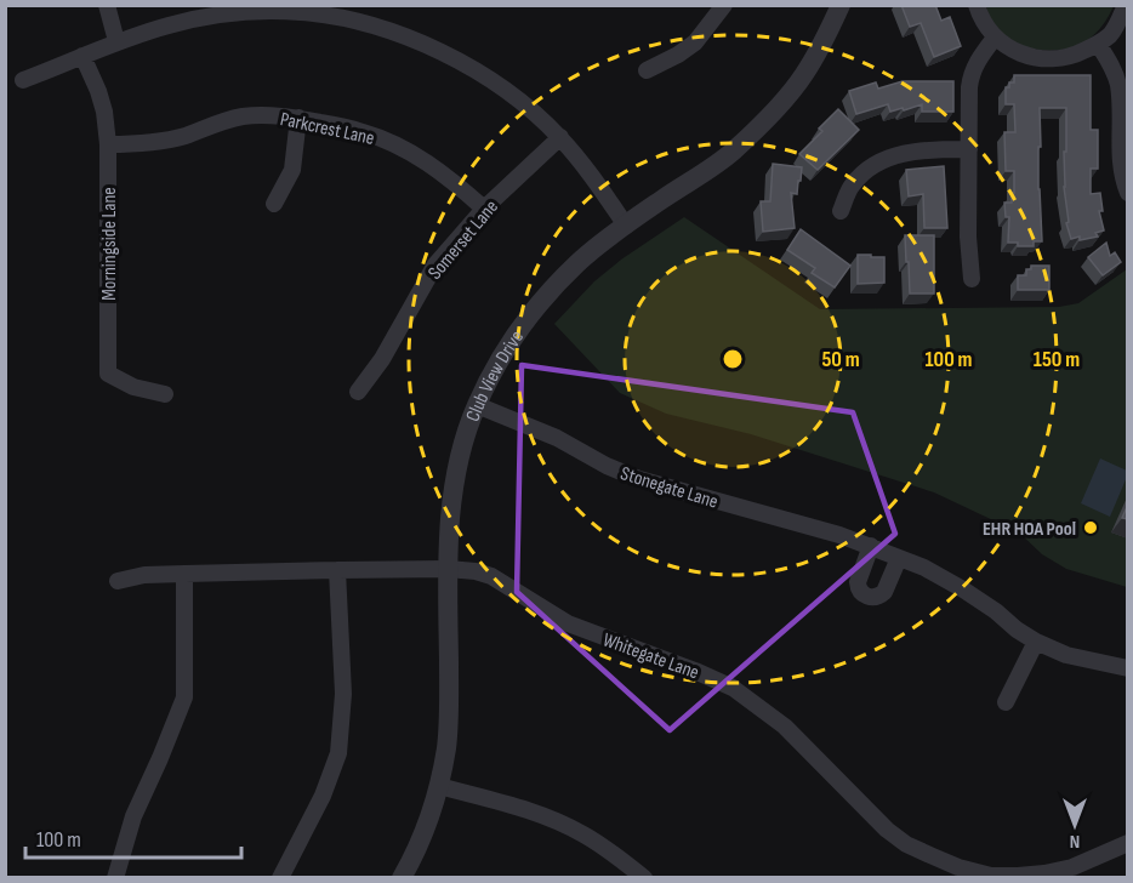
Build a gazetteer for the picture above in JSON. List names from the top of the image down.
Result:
{
  "streets": {
    "street": [
      "Parkcrest Lane",
      "Somerset Lane",
      "Morningside Lane",
      "Club View Drive",
      "Stonegate Lane",
      "Whitegate Lane"
    ]
  },
  "crossings": [
    ["Parkcrest Lane", "Somerset Lane"],
    ["Parkcrest Lane", "Morningside Lane"],
    ["Club View Drive", "Stonegate Lane"],
    ["Club View Drive", "Whitegate Lane"]
  ],
  "places": ["EHR HOA Pool"],
  "scale_bar": "100 m",
  "north": "bottom",
  "rings": ["50 m", "100 m", "150 m"]
}
